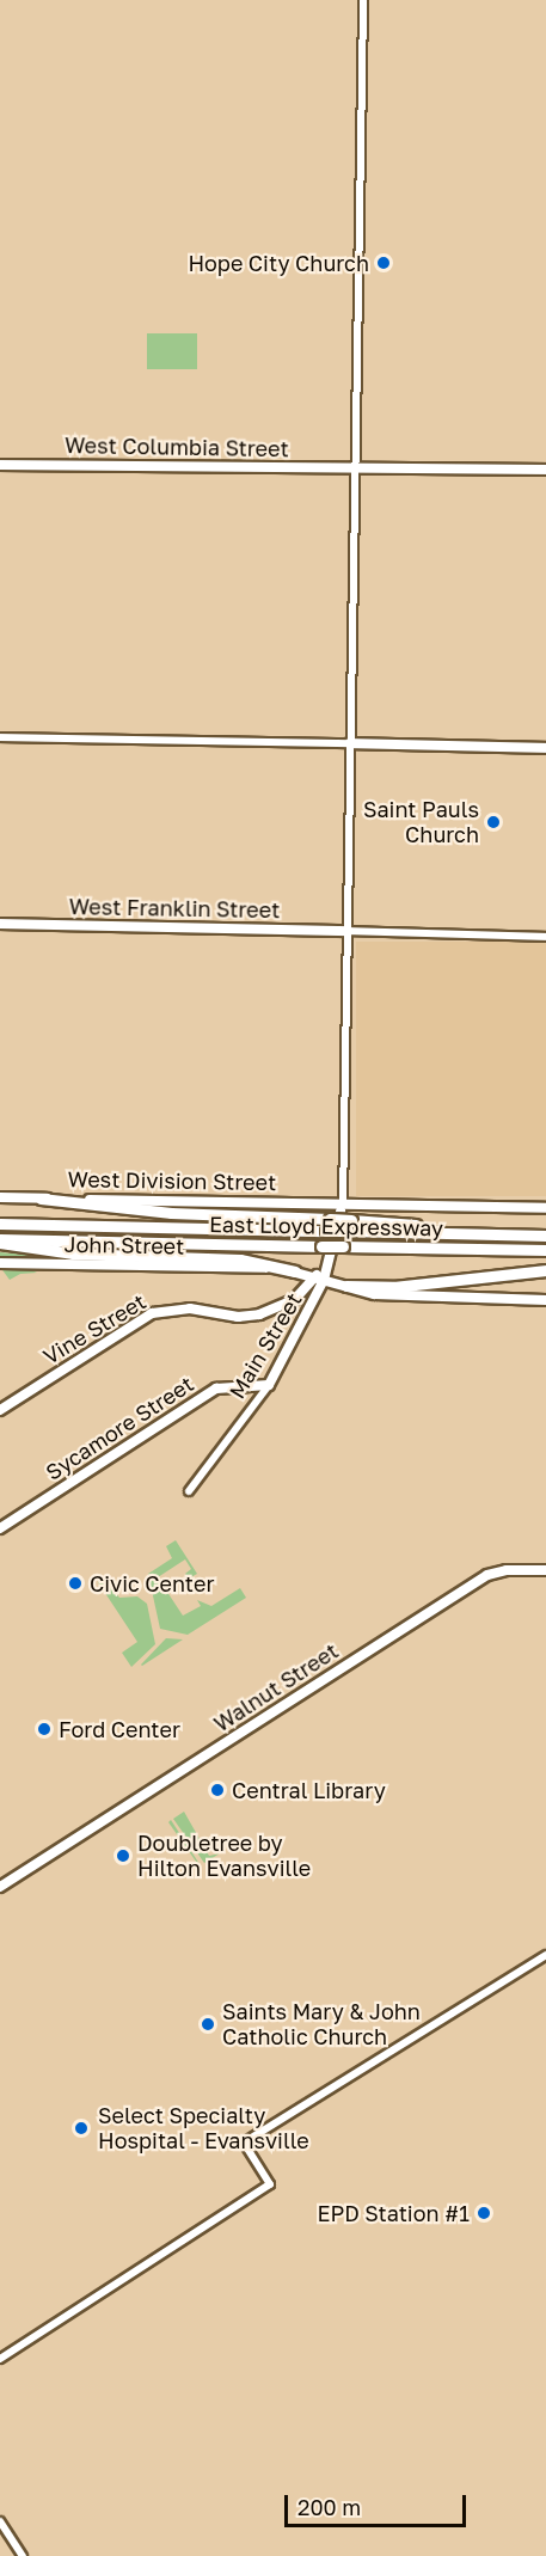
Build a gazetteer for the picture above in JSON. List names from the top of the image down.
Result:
{
  "streets": {
    "highway": ["East Lloyd Expressway"],
    "main road": [
      "West Columbia Street",
      "West Franklin Street",
      "West Division Street",
      "John Street",
      "Vine Street",
      "Main Street",
      "Sycamore Street",
      "Walnut Street"
    ]
  },
  "crossings": [
    ["West Division Street", "Vine Street"],
    ["John Street", "Vine Street"],
    ["John Street", "Main Street"],
    ["Vine Street", "Main Street"],
    ["Main Street", "Sycamore Street"]
  ],
  "places": [
    "Hope City Church",
    "Saint Pauls Church",
    "Civic Center",
    "Ford Center",
    "Central Library",
    "Doubletree by Hilton Evansville",
    "Saints Mary & John Catholic Church",
    "Select Specialty Hospital - Evansville",
    "EPD Station #1"
  ],
  "scale_bar": "200 m"
}
